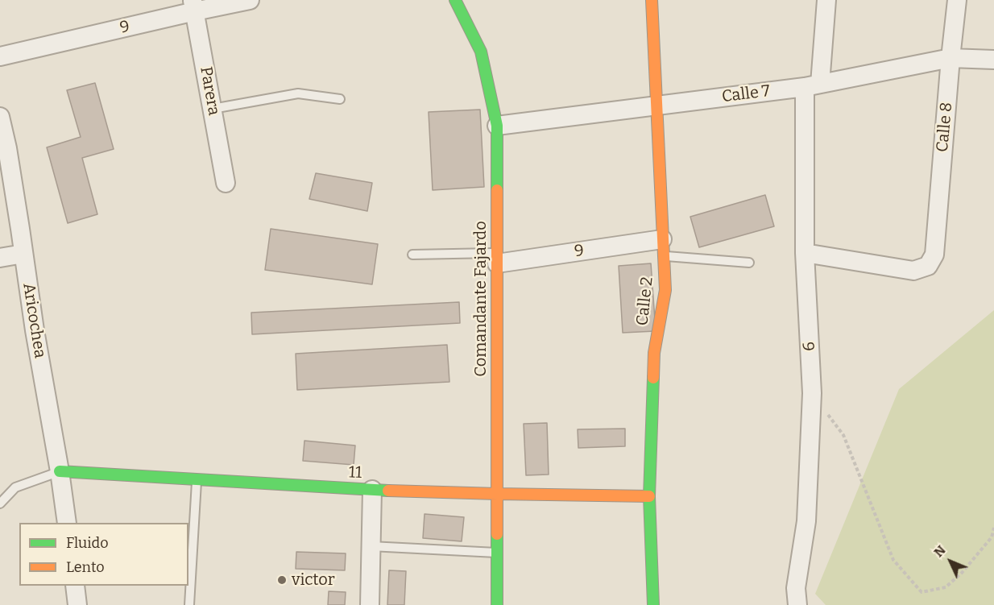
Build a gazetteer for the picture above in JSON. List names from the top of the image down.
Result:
{
  "streets": {
    "street": [
      "9",
      "Parera",
      "Calle 7",
      "Calle 8",
      "Comandante Fajardo",
      "Calle 2",
      "Aricochea",
      "6",
      "11"
    ]
  },
  "crossings": [
    ["9", "Parera"],
    ["9", "Comandante Fajardo"],
    ["9", "Calle 2"],
    ["Calle 7", "Calle 8"],
    ["Calle 7", "Comandante Fajardo"],
    ["Calle 7", "Calle 2"],
    ["Calle 7", "6"],
    ["Calle 8", "6"],
    ["Comandante Fajardo", "11"],
    ["Calle 2", "11"],
    ["Aricochea", "11"]
  ],
  "places": ["victor"],
  "legend": ["Fluido", "Lento"],
  "north": "top left"
}
